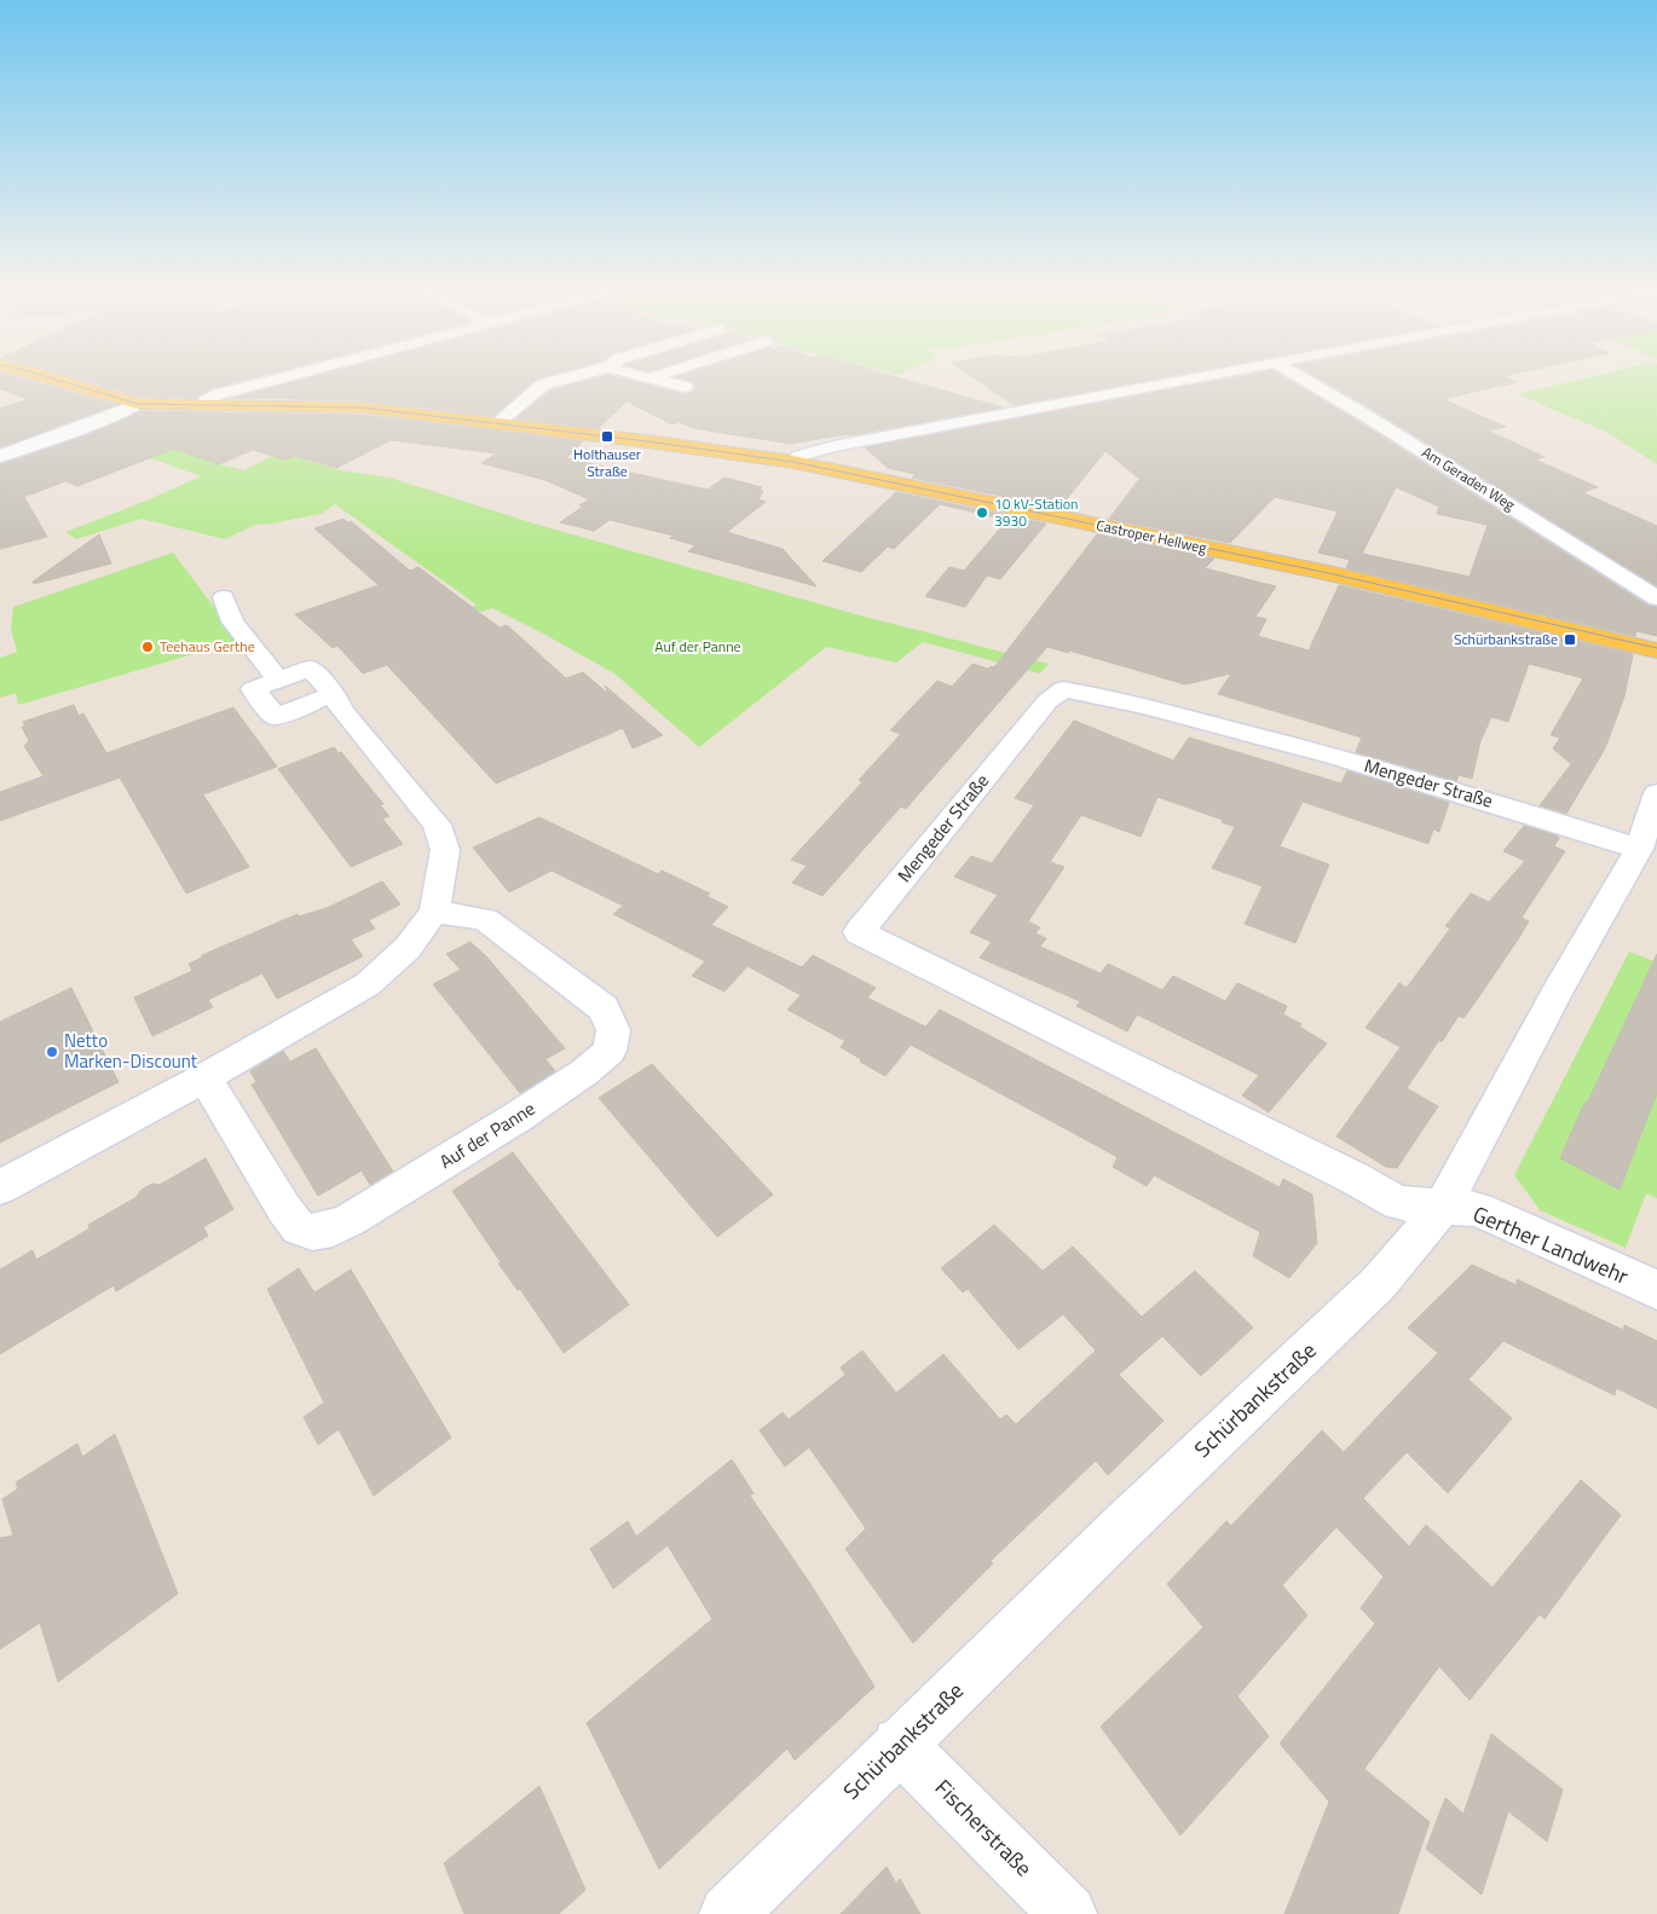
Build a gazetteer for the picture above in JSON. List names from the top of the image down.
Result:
{
  "streets": {
    "main road": ["Castroper Hellweg"],
    "street": [
      "Am Geraden Weg",
      "Mengeder Straße",
      "Auf der Panne",
      "Gerther Landwehr",
      "Schürbankstraße",
      "Fischerstraße"
    ]
  },
  "crossings": [
    ["Mengeder Straße", "Gerther Landwehr"],
    ["Mengeder Straße", "Schürbankstraße"],
    ["Gerther Landwehr", "Schürbankstraße"],
    ["Schürbankstraße", "Fischerstraße"]
  ],
  "parks": ["Auf der Panne"],
  "places": {
    "transit": ["Holthauser Straße", "Schürbankstraße"],
    "other": ["10 kV-Station 3930", "Teehaus Gerthe", "Netto Marken-Discount"]
  }
}
